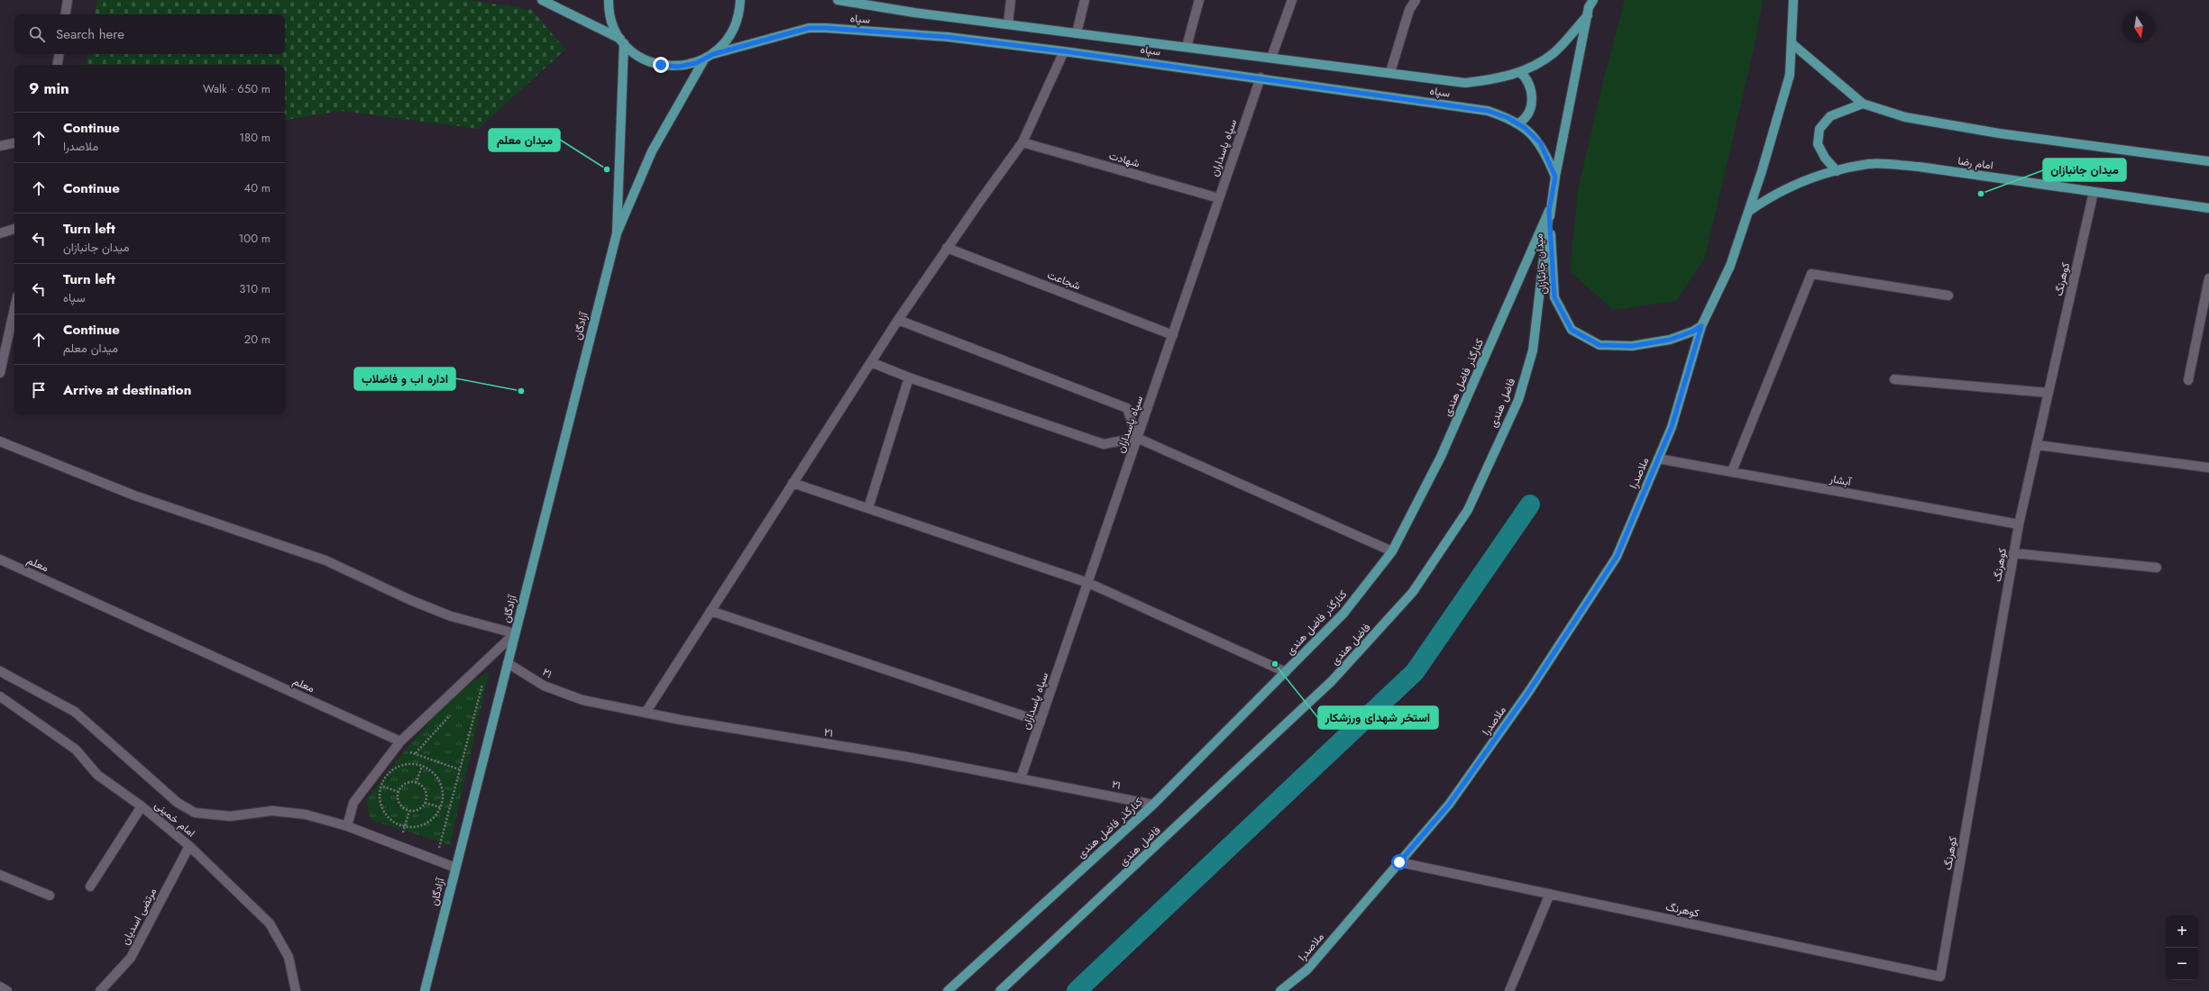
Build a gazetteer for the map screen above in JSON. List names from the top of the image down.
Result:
{
  "streets": {
    "main road": [
      "سپاه",
      "امام رضا",
      "میدان جانبازان",
      "آزادگان",
      "کنارگذر فاضل هندی",
      "فاضل هندی",
      "ملاصدرا"
    ],
    "street": [
      "سپاه پاسداران",
      "شهادت",
      "کوهرنگ",
      "شجاعت",
      "آبشار",
      "معلم",
      "۲۱",
      "امام خمینی",
      "مرتضی اسدیان"
    ]
  },
  "crossings": [
    ["سپاه", "سپاه پاسداران"],
    ["سپاه", "میدان جانبازان"],
    ["سپاه پاسداران", "شهادت"],
    ["سپاه پاسداران", "شجاعت"],
    ["سپاه پاسداران", "۲۱"],
    ["امام رضا", "کوهرنگ"],
    ["میدان جانبازان", "کنارگذر فاضل هندی"],
    ["میدان جانبازان", "فاضل هندی"],
    ["میدان جانبازان", "ملاصدرا"],
    ["کوهرنگ", "ملاصدرا"],
    ["کوهرنگ", "آبشار"],
    ["آزادگان", "۲۱"],
    ["کنارگذر فاضل هندی", "فاضل هندی"],
    ["کنارگذر فاضل هندی", "۲۱"],
    ["ملاصدرا", "آبشار"],
    ["امام خمینی", "مرتضی اسدیان"]
  ],
  "places": [
    "میدان معلم",
    "میدان جانبازان",
    "اداره اب و فاضلاب",
    "استخر شهدای ورزشکار"
  ],
  "north": "bottom",
  "page": {
    "search": "Search here",
    "heading": ["9 min", "Walk · 650 m"],
    "list": [
      ["Continue", "ملاصدرا", "180 m"],
      ["Continue", "40 m"],
      ["Turn left", "میدان جانبازان", "100 m"],
      ["Turn left", "سپاه", "310 m"],
      ["Continue", "میدان معلم", "20 m"],
      "Arrive at destination"
    ],
    "map_buttons": ["+", "−"]
  }
}
